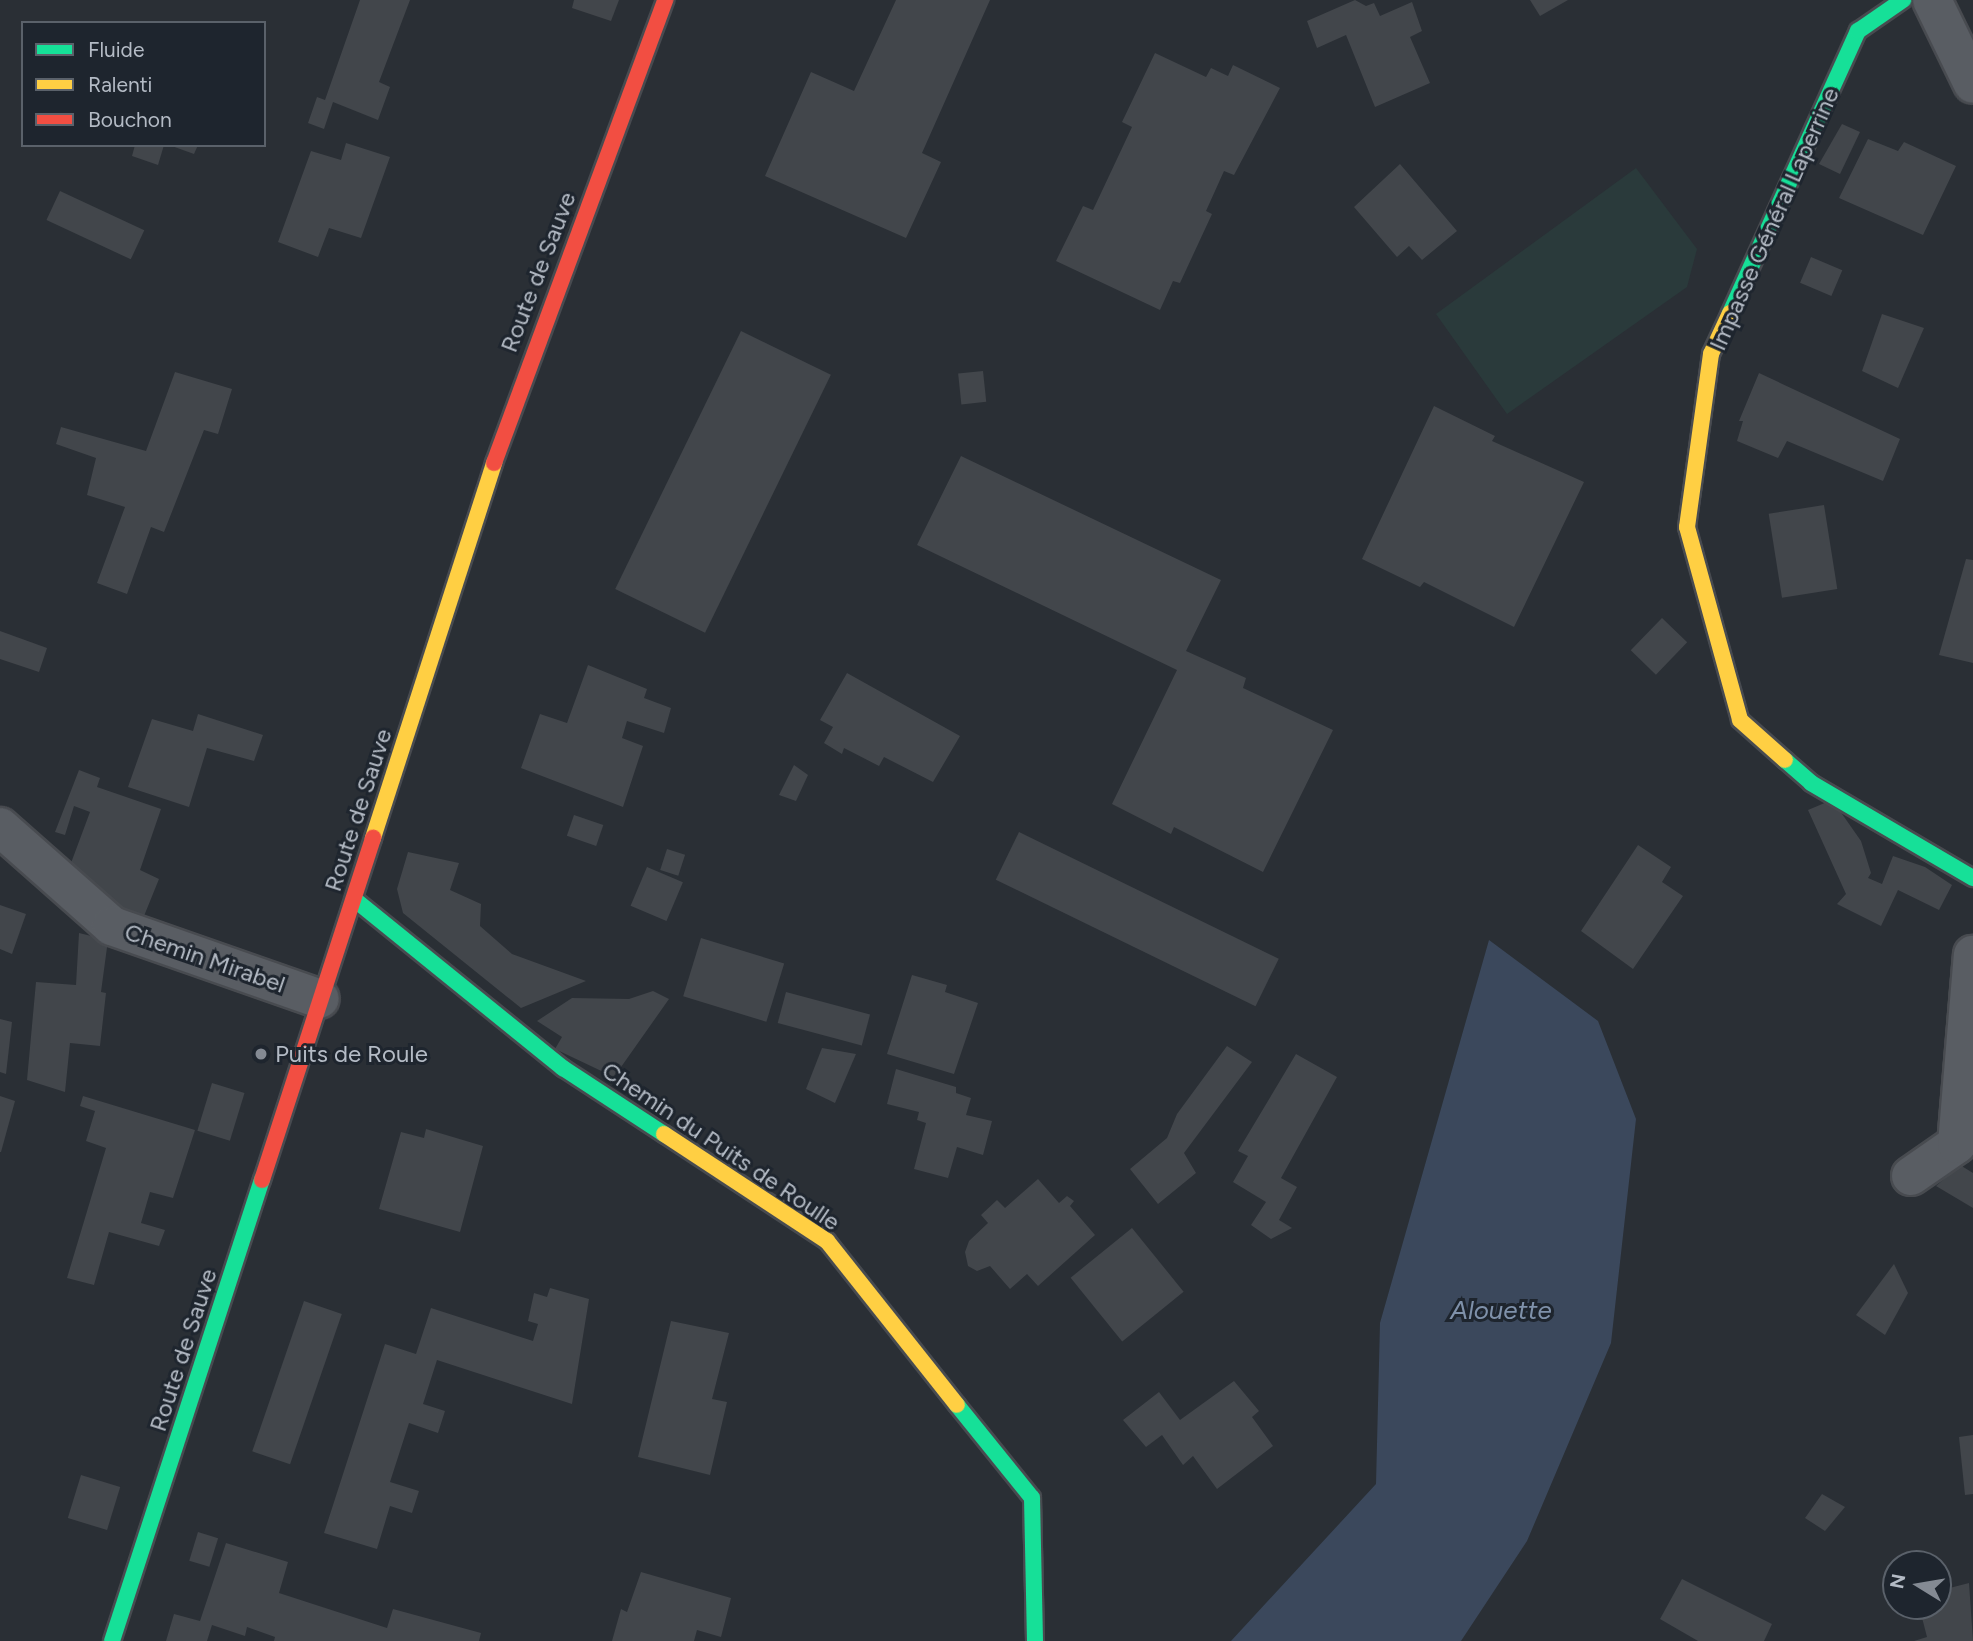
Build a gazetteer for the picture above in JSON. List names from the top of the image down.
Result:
{
  "streets": {
    "street": [
      "Impasse Général Laperrine",
      "Route de Sauve",
      "Chemin Mirabel",
      "Chemin du Puits de Roulle"
    ]
  },
  "crossings": [
    ["Route de Sauve", "Chemin Mirabel"],
    ["Route de Sauve", "Chemin du Puits de Roulle"]
  ],
  "water": ["Alouette"],
  "places": ["Puits de Roule"],
  "legend": ["Fluide", "Ralenti", "Bouchon"],
  "north": "left"
}
